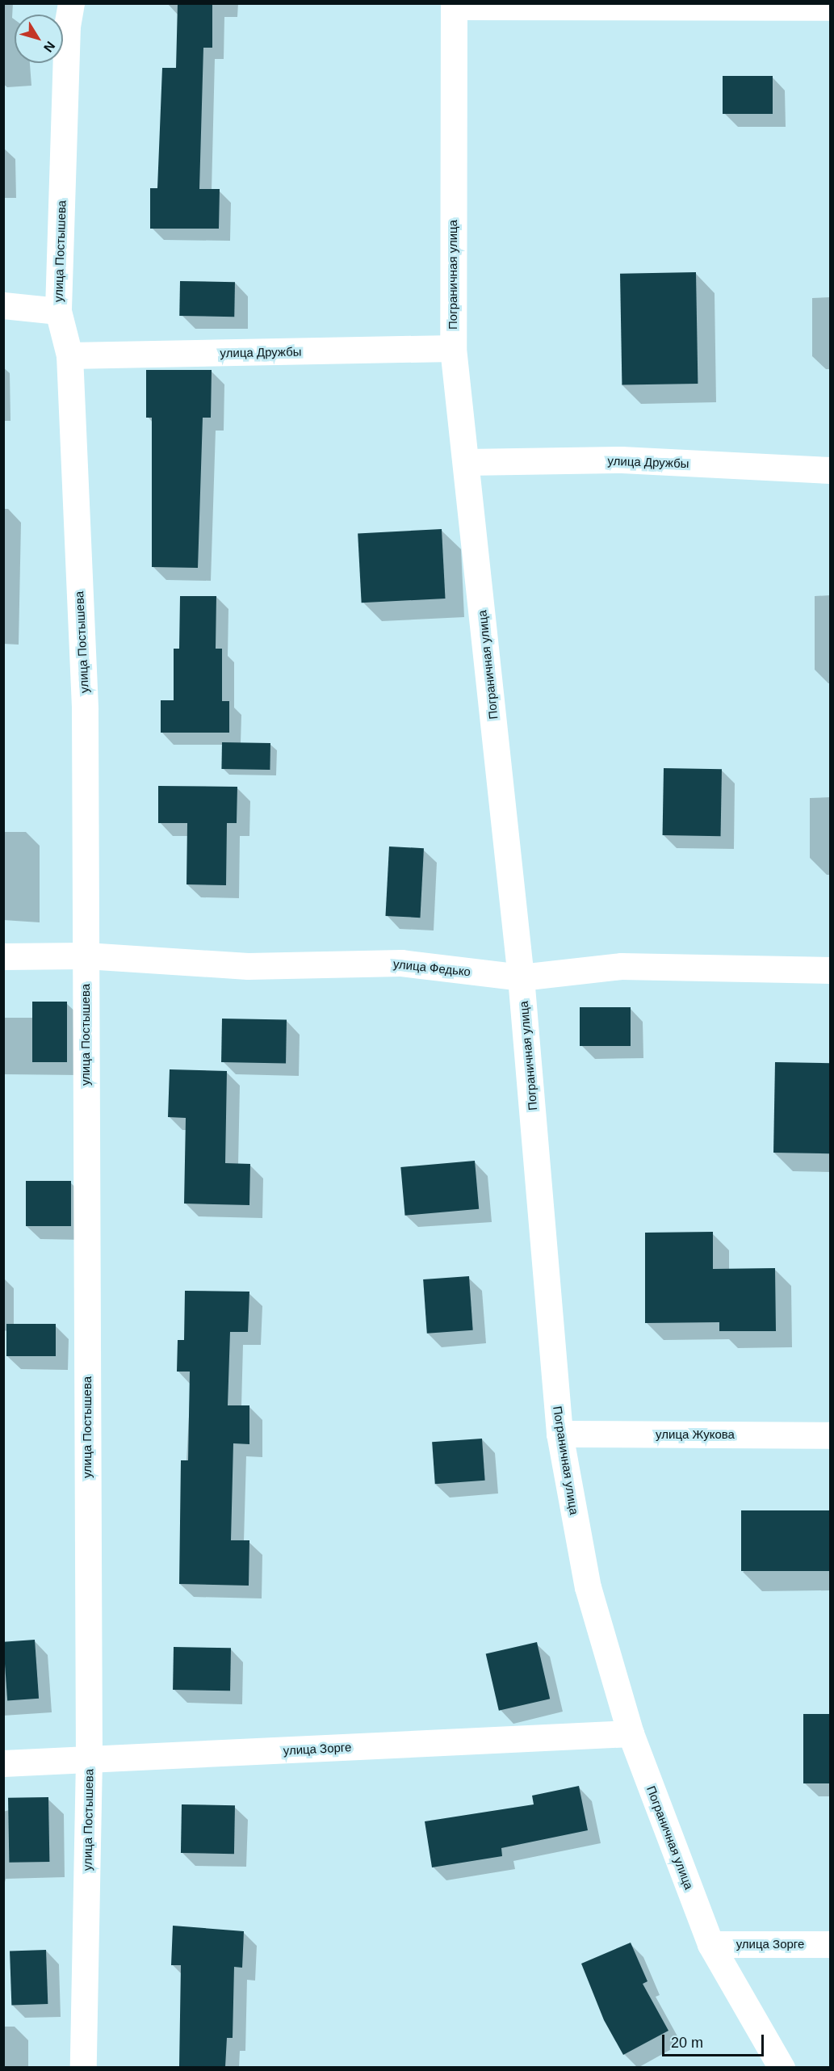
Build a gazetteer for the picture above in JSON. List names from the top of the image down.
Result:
{
  "streets": {
    "street": [
      "улица Постышева",
      "Пограничная улица",
      "улица Дружбы",
      "улица Федько",
      "улица Жукова",
      "улица Зорге"
    ]
  },
  "crossings": [
    ["улица Постышева", "улица Дружбы"],
    ["улица Постышева", "улица Федько"],
    ["улица Постышева", "улица Зорге"],
    ["Пограничная улица", "улица Дружбы"],
    ["Пограничная улица", "улица Федько"],
    ["Пограничная улица", "улица Жукова"],
    ["Пограничная улица", "улица Зорге"]
  ],
  "scale_bar": "20 m",
  "north": "bottom right"
}
